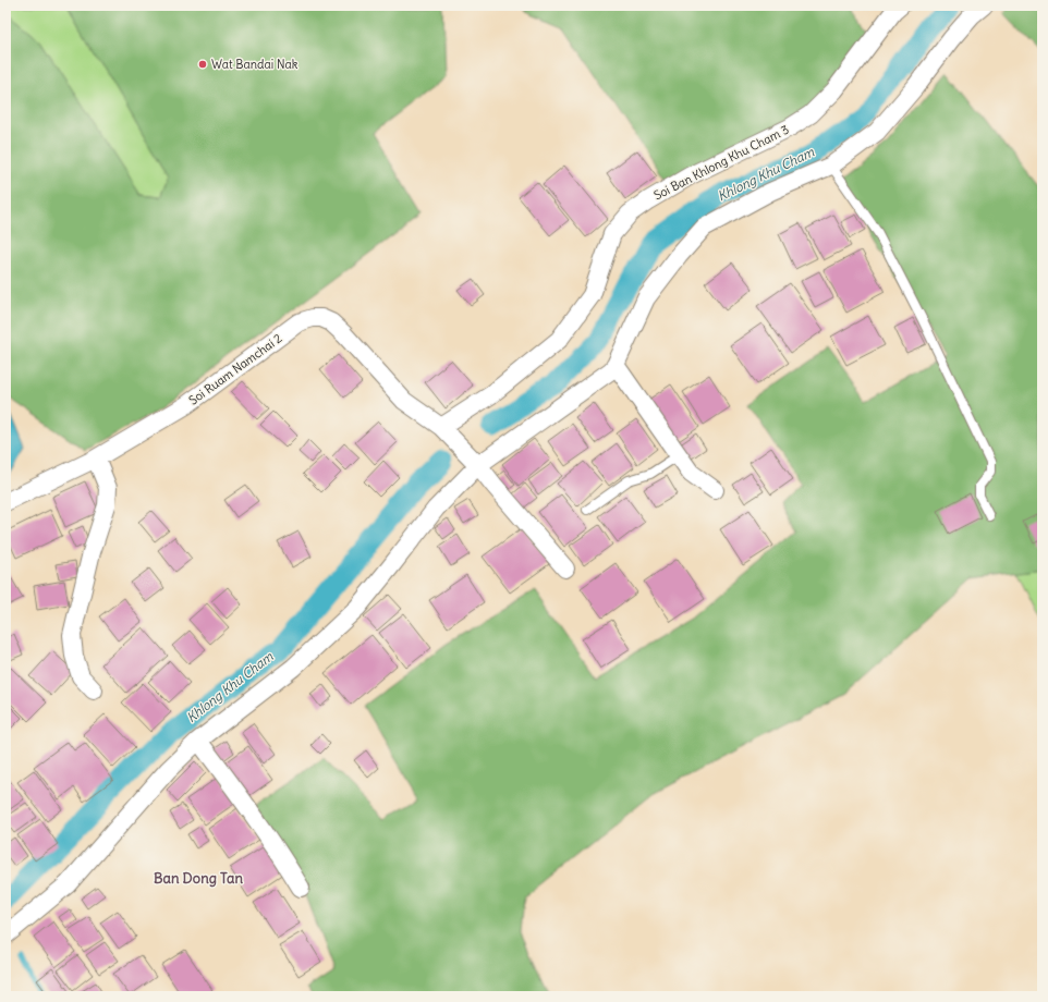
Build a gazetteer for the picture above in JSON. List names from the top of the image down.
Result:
{
  "streets": {
    "street": ["Soi Ban Khlong Khu Cham 3", "Soi Ruam Namchai 2"]
  },
  "crossings": [
    ["Soi Ban Khlong Khu Cham 3", "Soi Ruam Namchai 2"]
  ],
  "districts": ["Ban Dong Tan"],
  "water": ["Khlong Khu Cham"],
  "places": ["Wat Bandai Nak"]
}
